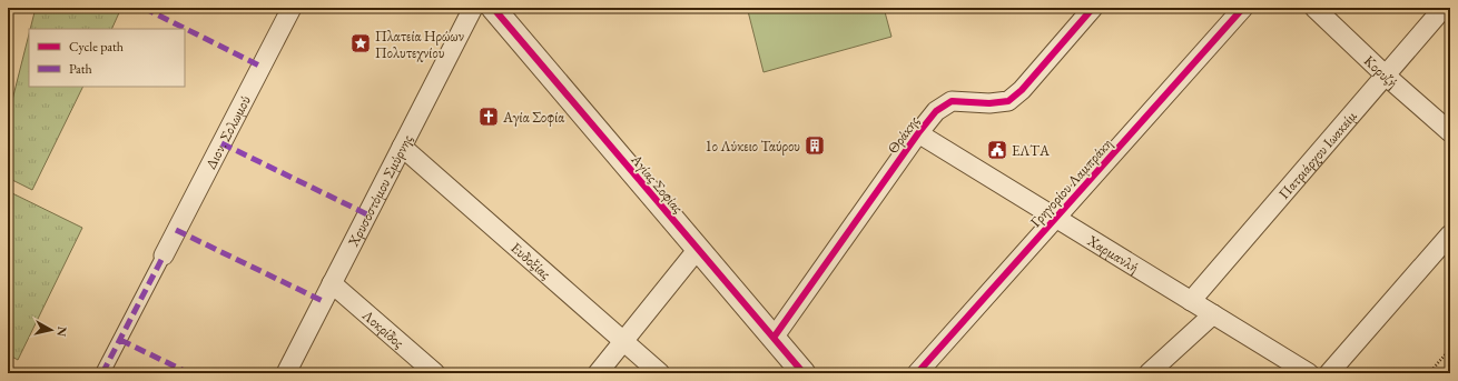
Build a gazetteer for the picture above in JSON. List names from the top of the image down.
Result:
{
  "streets": {
    "street": [
      "Κορυζή",
      "Διον. Σολωμού",
      "Θράκης",
      "Πατριάρχου Ιωακείμ",
      "Γρηγορίου Λαμπράκη",
      "Αγίας Σοφίας",
      "Χρυσοστόμου Σμύρνης",
      "Χαρμανλή",
      "Ευδοξίας",
      "Λοκρίδος"
    ]
  },
  "crossings": [
    ["Κορυζή", "Πατριάρχου Ιωακείμ"],
    ["Θράκης", "Αγίας Σοφίας"],
    ["Θράκης", "Χαρμανλή"],
    ["Πατριάρχου Ιωακείμ", "Χαρμανλή"],
    ["Γρηγορίου Λαμπράκη", "Χαρμανλή"],
    ["Χρυσοστόμου Σμύρνης", "Ευδοξίας"],
    ["Χρυσοστόμου Σμύρνης", "Λοκρίδος"]
  ],
  "places": {
    "place": ["Πλατεία Ηρώων Πολυτεχνίου"],
    "church": ["Αγία Σοφία"],
    "building": ["1ο Λύκειο Ταύρου"],
    "public building": ["ΕΛΤΑ"]
  },
  "legend": ["Cycle path", "Path"],
  "north": "right"
}
